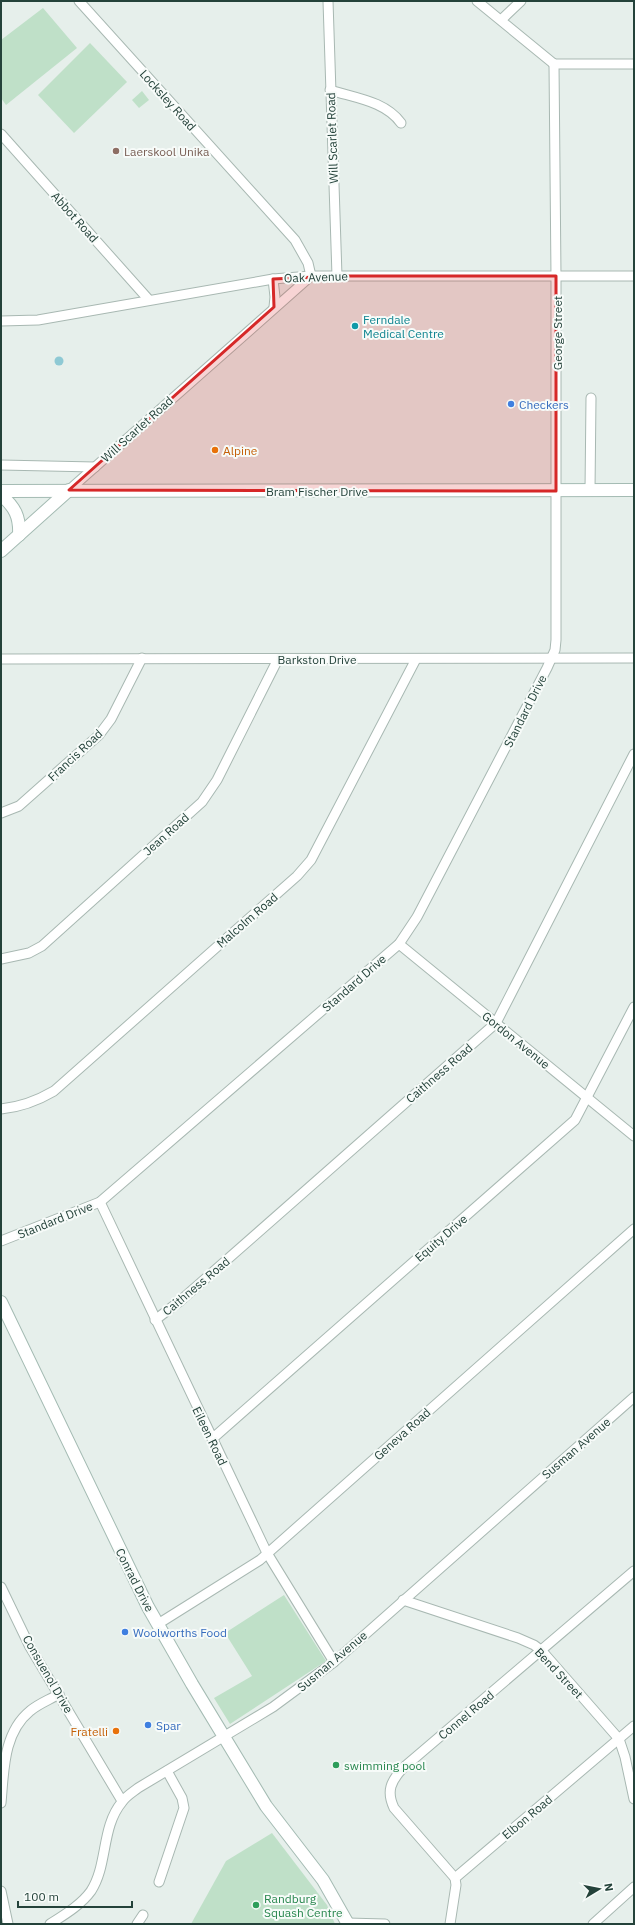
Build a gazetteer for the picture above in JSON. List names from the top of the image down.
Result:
{
  "streets": {
    "street": [
      "Locksley Road",
      "Will Scarlet Road",
      "Abbot Road",
      "Oak Avenue",
      "George Street",
      "Bram Fischer Drive",
      "Barkston Drive",
      "Standard Drive",
      "Francis Road",
      "Jean Road",
      "Malcolm Road",
      "Gordon Avenue",
      "Caithness Road",
      "Equity Drive",
      "Geneva Road",
      "Eileen Road",
      "Susman Avenue",
      "Conrad Drive",
      "Bend Street",
      "Consuenol Drive",
      "Connel Road",
      "Elbon Road"
    ]
  },
  "crossings": [
    ["Locksley Road", "Will Scarlet Road"],
    ["Locksley Road", "Oak Avenue"],
    ["Will Scarlet Road", "Oak Avenue"],
    ["Will Scarlet Road", "Bram Fischer Drive"],
    ["Abbot Road", "Oak Avenue"],
    ["Oak Avenue", "George Street"],
    ["George Street", "Bram Fischer Drive"],
    ["George Street", "Standard Drive"],
    ["Barkston Drive", "Standard Drive"],
    ["Barkston Drive", "Francis Road"],
    ["Barkston Drive", "Jean Road"],
    ["Barkston Drive", "Malcolm Road"],
    ["Standard Drive", "Gordon Avenue"],
    ["Standard Drive", "Eileen Road"],
    ["Gordon Avenue", "Caithness Road"],
    ["Gordon Avenue", "Equity Drive"],
    ["Caithness Road", "Eileen Road"],
    ["Equity Drive", "Eileen Road"],
    ["Geneva Road", "Eileen Road"],
    ["Geneva Road", "Conrad Drive"],
    ["Eileen Road", "Susman Avenue"],
    ["Susman Avenue", "Conrad Drive"],
    ["Susman Avenue", "Bend Street"],
    ["Susman Avenue", "Consuenol Drive"],
    ["Bend Street", "Connel Road"],
    ["Bend Street", "Elbon Road"],
    ["Connel Road", "Elbon Road"]
  ],
  "places": [
    "Laerskool Unika",
    "Ferndale Medical Centre",
    "Checkers",
    "Alpine",
    "Woolworths Food",
    "Spar",
    "Fratelli",
    "swimming pool",
    "Randburg Squash Centre"
  ],
  "scale_bar": "100 m",
  "north": "right"
}
